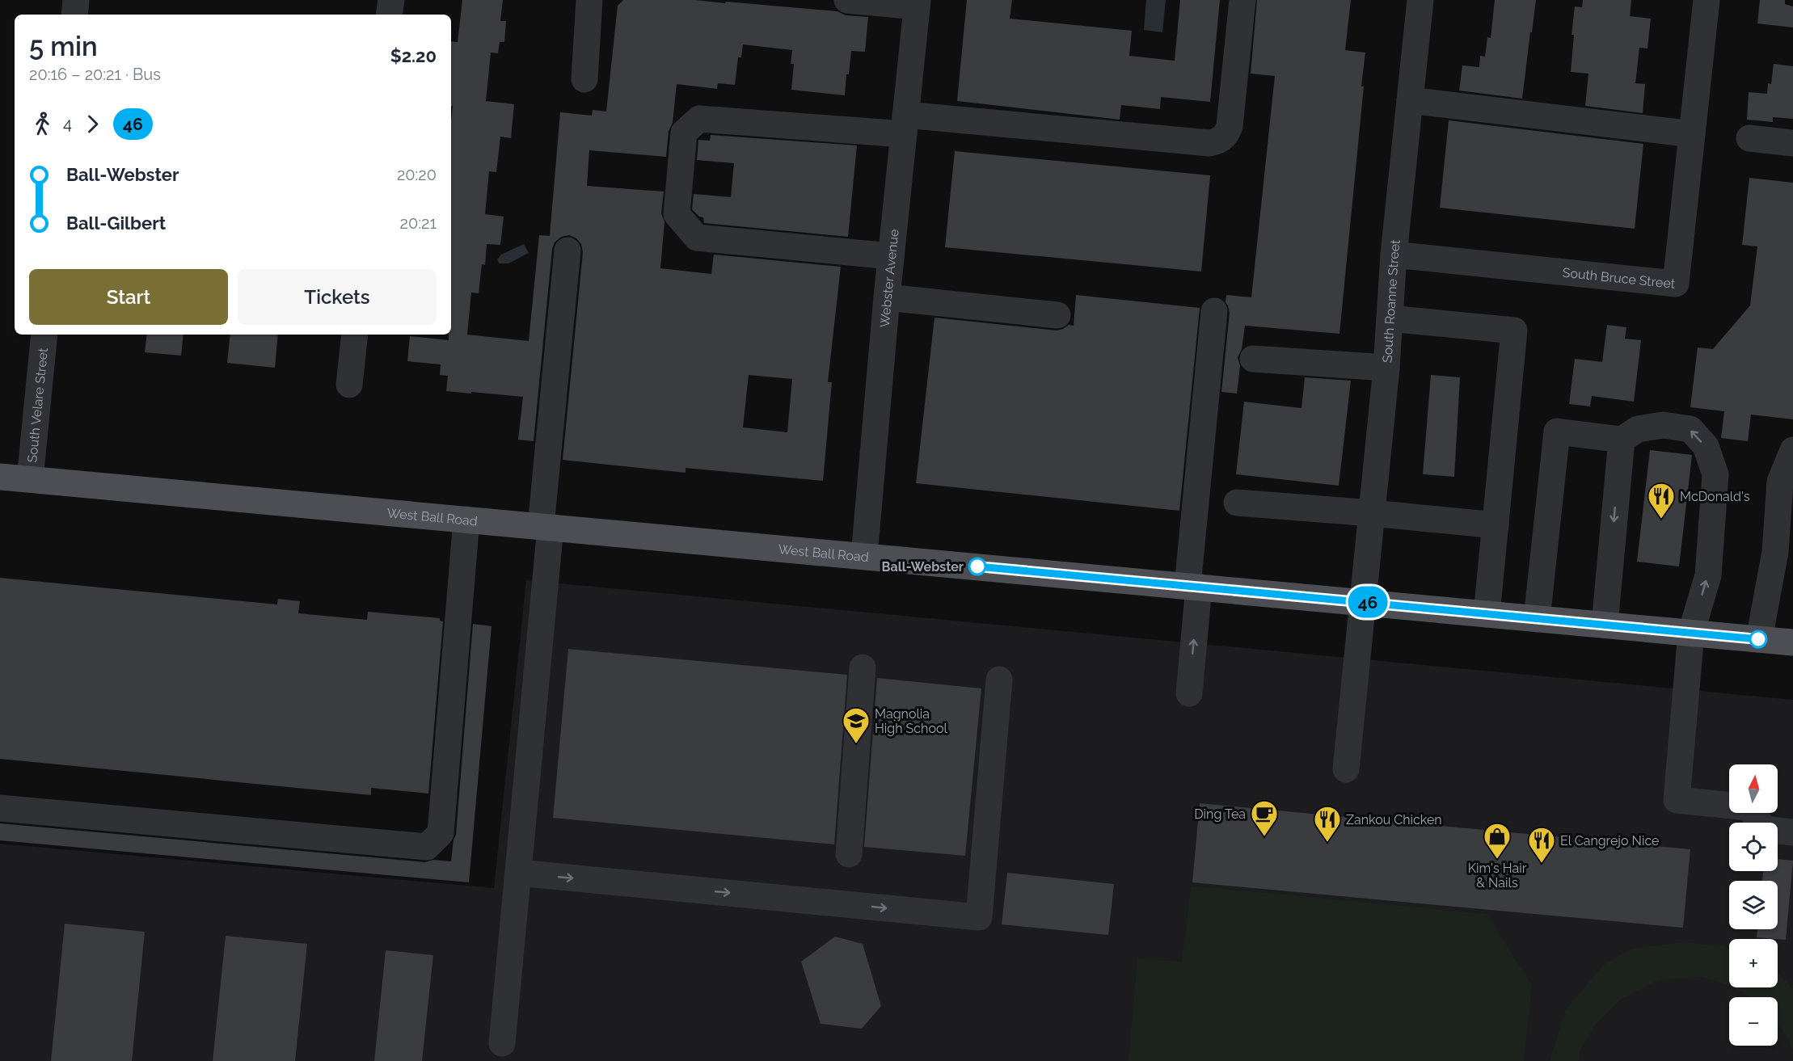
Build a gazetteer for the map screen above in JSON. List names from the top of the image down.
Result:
{
  "streets": {
    "main road": ["West Ball Road"],
    "street": [
      "South Bruce Street",
      "Webster Avenue",
      "South Roanne Street",
      "South Velare Street"
    ]
  },
  "crossings": [
    ["South Bruce Street", "South Roanne Street"],
    ["Webster Avenue", "West Ball Road"],
    ["South Roanne Street", "West Ball Road"],
    ["South Velare Street", "West Ball Road"]
  ],
  "places": {
    "restaurant": ["McDonald's", "Zankou Chicken", "El Cangrejo Nice"],
    "other": ["Ball-Webster"],
    "school or university": ["Magnolia High School"],
    "cafe": ["Ding Tea"],
    "shop": ["Kim's Hair & Nails"]
  },
  "lines": ["bus line 46"],
  "north": "top",
  "page": {
    "on_map": "46",
    "heading": ["5 min", "20:16 – 20:21 · Bus", "$2.20"],
    "legs": ["4", "46"],
    "list": [
      {
        "name": "Ball-Webster",
        "value": "20:20"
      },
      {
        "name": "Ball-Gilbert",
        "value": "20:21"
      }
    ],
    "buttons": ["Start", "Tickets"],
    "map_buttons": ["+", "−"]
  }
}
